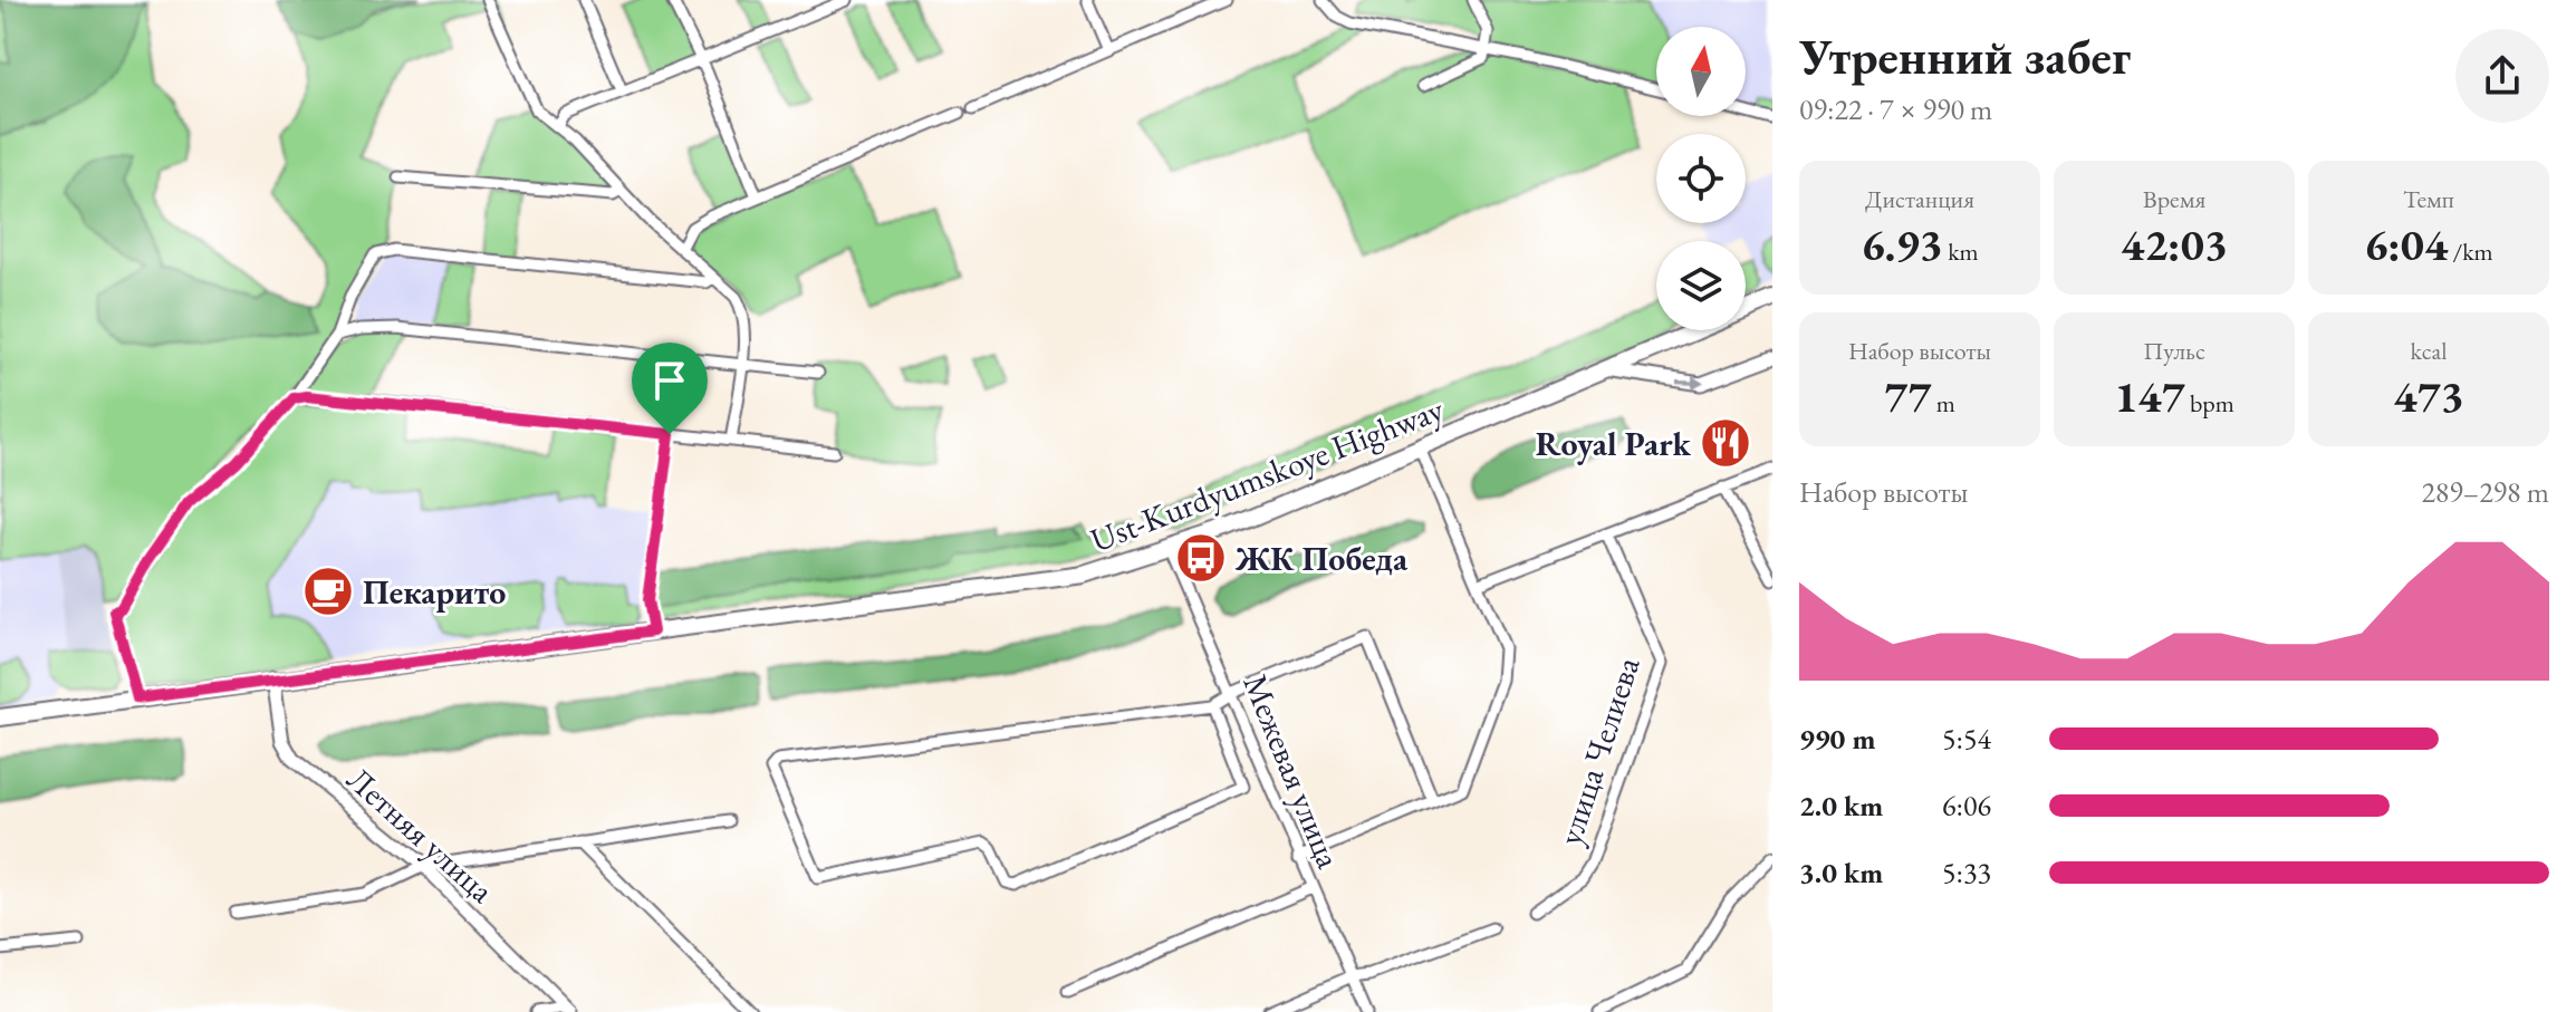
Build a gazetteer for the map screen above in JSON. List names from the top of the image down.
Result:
{
  "streets": {
    "main road": ["Ust-Kurdyumskoye Highway"],
    "street": ["улица Челиева", "Межевая улица", "Летняя улица"]
  },
  "crossings": [
    ["Ust-Kurdyumskoye Highway", "Межевая улица"],
    ["Ust-Kurdyumskoye Highway", "Летняя улица"]
  ],
  "places": {
    "restaurant": ["Royal Park"],
    "bus stop": ["ЖК Победа"],
    "cafe": ["Пекарито"]
  },
  "north": "top",
  "page": {
    "heading": ["Утренний забег", "09:22 · 7 × 990 m"],
    "stats": [
      ["Дистанция", "6.93 km"],
      ["Время", "42:03"],
      ["Темп", "6:04 /km"],
      ["Набор высоты", "77 m"],
      ["Пульс", "147 bpm"],
      ["kcal", "473"]
    ],
    "chart": ["Набор высоты", "289–298 m"],
    "list": [
      {
        "name": "990 m",
        "note": "5:54"
      },
      {
        "name": "2.0 km",
        "note": "6:06"
      },
      {
        "name": "3.0 km",
        "note": "5:33"
      }
    ]
  }
}
